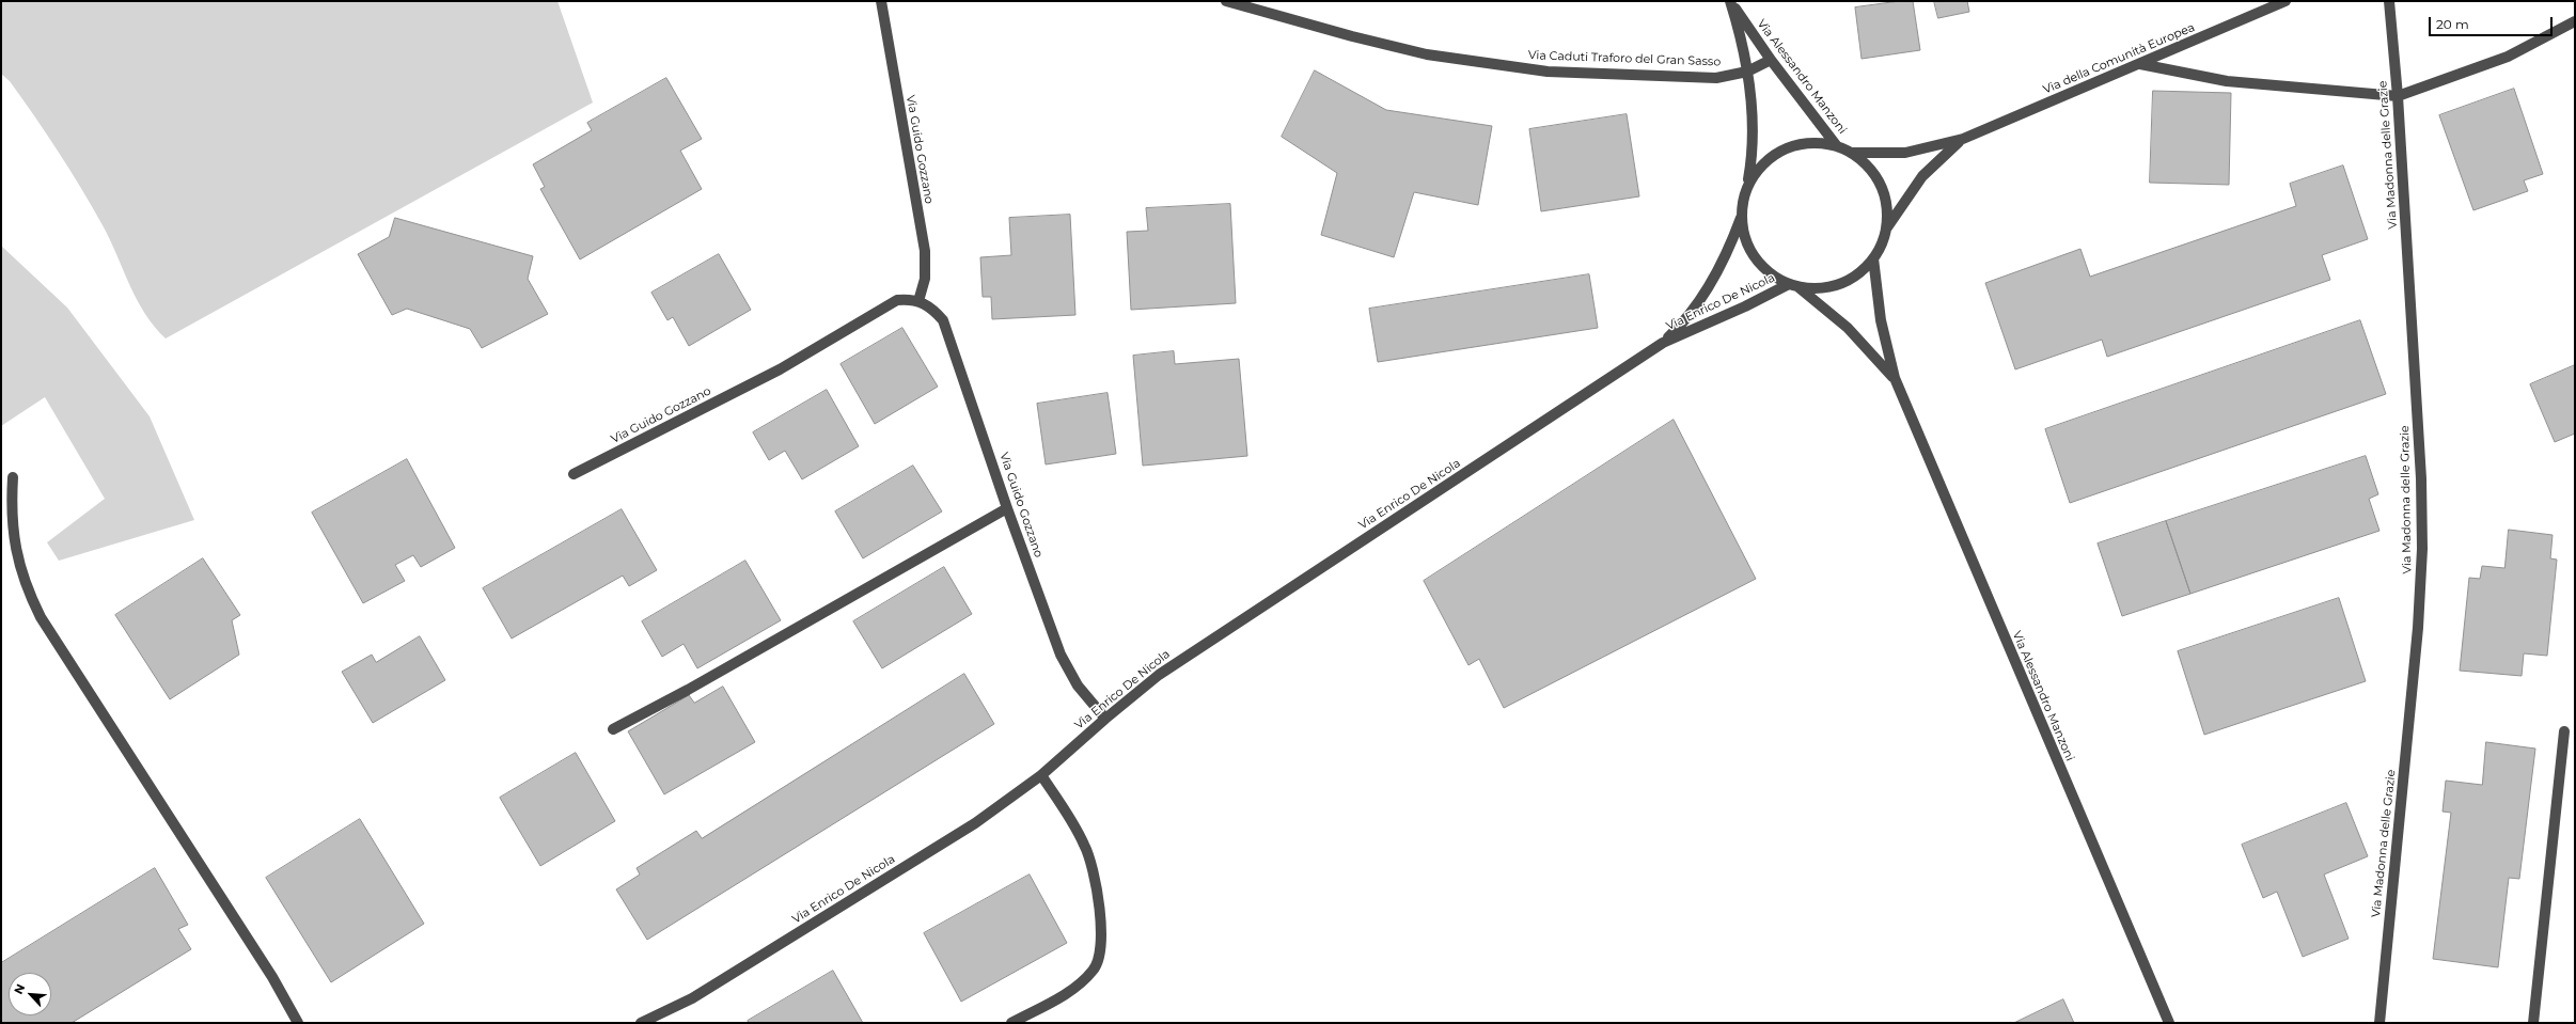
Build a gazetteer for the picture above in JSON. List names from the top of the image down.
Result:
{
  "streets": {
    "street": [
      "Via Caduti Traforo del Gran Sasso",
      "Via della Comunità Europea",
      "Via Alessandro Manzoni",
      "Via Guido Gozzano",
      "Via Madonna delle Grazie",
      "Via Enrico De Nicola"
    ]
  },
  "crossings": [
    ["Via Caduti Traforo del Gran Sasso", "Via Alessandro Manzoni"],
    ["Via della Comunità Europea", "Via Alessandro Manzoni"],
    ["Via della Comunità Europea", "Via Enrico De Nicola"],
    ["Via Alessandro Manzoni", "Via Enrico De Nicola"],
    ["Via Guido Gozzano", "Via Enrico De Nicola"]
  ],
  "scale_bar": "20 m",
  "north": "top left"
}
